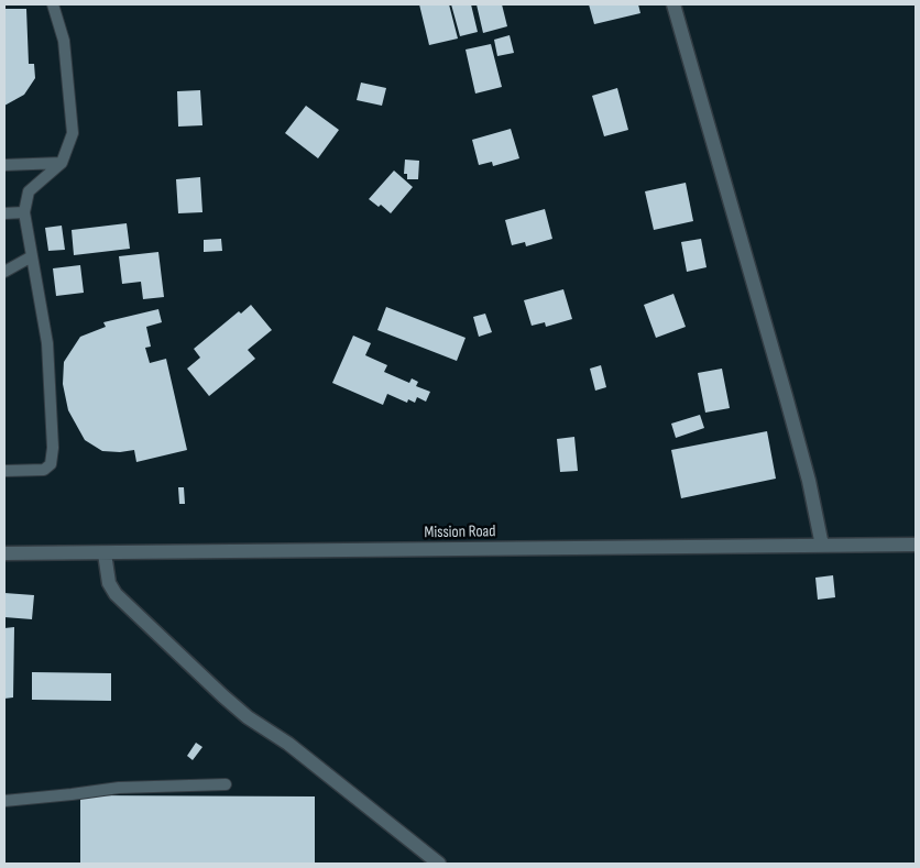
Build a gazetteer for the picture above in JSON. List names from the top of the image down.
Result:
{
  "streets": {
    "street": ["Mission Road"]
  }
}
